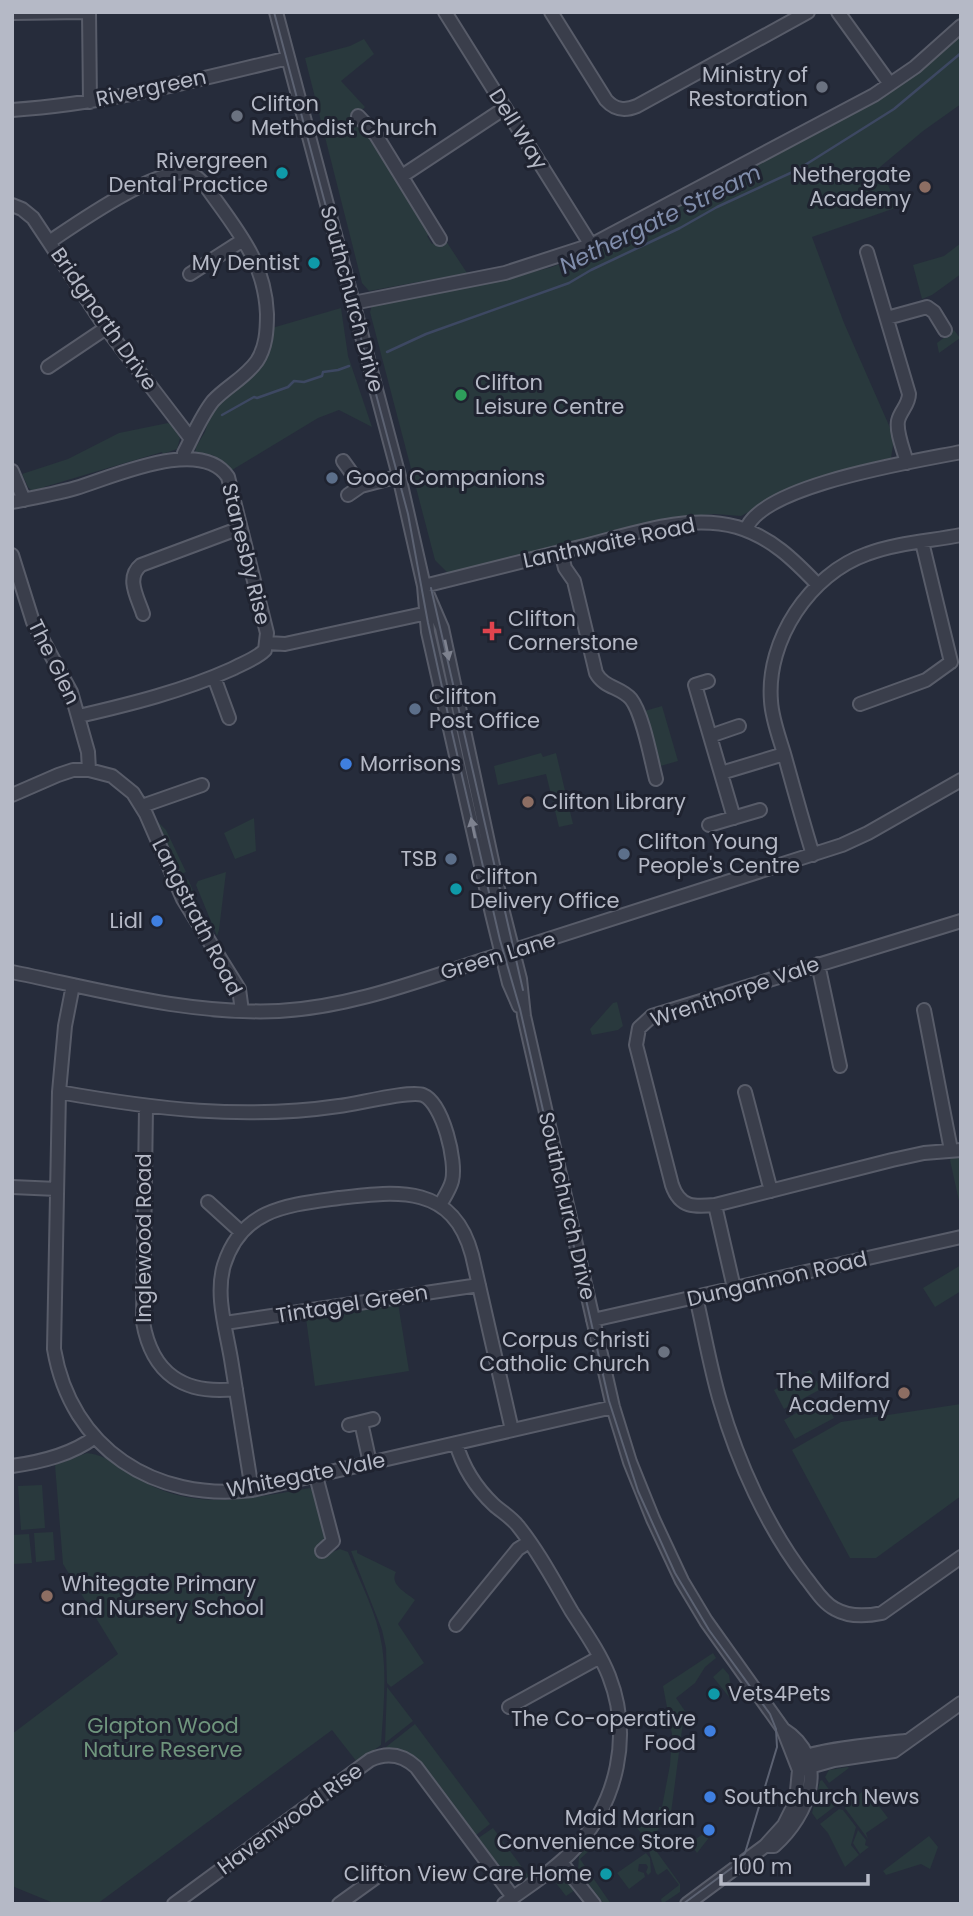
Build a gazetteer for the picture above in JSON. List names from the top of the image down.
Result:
{
  "streets": {
    "street": [
      "Rivergreen",
      "Dell Way",
      "Southchurch Drive",
      "Bridgnorth Drive",
      "Lanthwaite Road",
      "Stanesby Rise",
      "The Glen",
      "Langstrath Road",
      "Green Lane",
      "Wrenthorpe Vale",
      "Inglewood Road",
      "Dungannon Road",
      "Tintagel Green",
      "Whitegate Vale",
      "Havenwood Rise"
    ]
  },
  "crossings": [
    ["Rivergreen", "Southchurch Drive"],
    ["Southchurch Drive", "Lanthwaite Road"],
    ["Southchurch Drive", "Green Lane"],
    ["Southchurch Drive", "Dungannon Road"],
    ["Southchurch Drive", "Whitegate Vale"],
    ["Stanesby Rise", "The Glen"],
    ["The Glen", "Langstrath Road"],
    ["Langstrath Road", "Green Lane"],
    ["Green Lane", "Whitegate Vale"]
  ],
  "water": ["Nethergate Stream"],
  "parks": ["Glapton Wood Nature Reserve"],
  "places": {
    "other": [
      "Ministry of Restoration",
      "Clifton Methodist Church",
      "Rivergreen Dental Practice",
      "Nethergate Academy",
      "My Dentist",
      "Clifton Leisure Centre",
      "Good Companions",
      "Clifton Post Office",
      "Morrisons",
      "Clifton Library",
      "Clifton Young People's Centre",
      "TSB",
      "Clifton Delivery Office",
      "Lidl",
      "Corpus Christi Catholic Church",
      "The Milford Academy",
      "Whitegate Primary and Nursery School",
      "Vets4Pets",
      "The Co-operative Food",
      "Southchurch News",
      "Maid Marian Convenience Store",
      "Clifton View Care Home"
    ],
    "health": ["Clifton Cornerstone"]
  },
  "scale_bar": "100 m"
}
